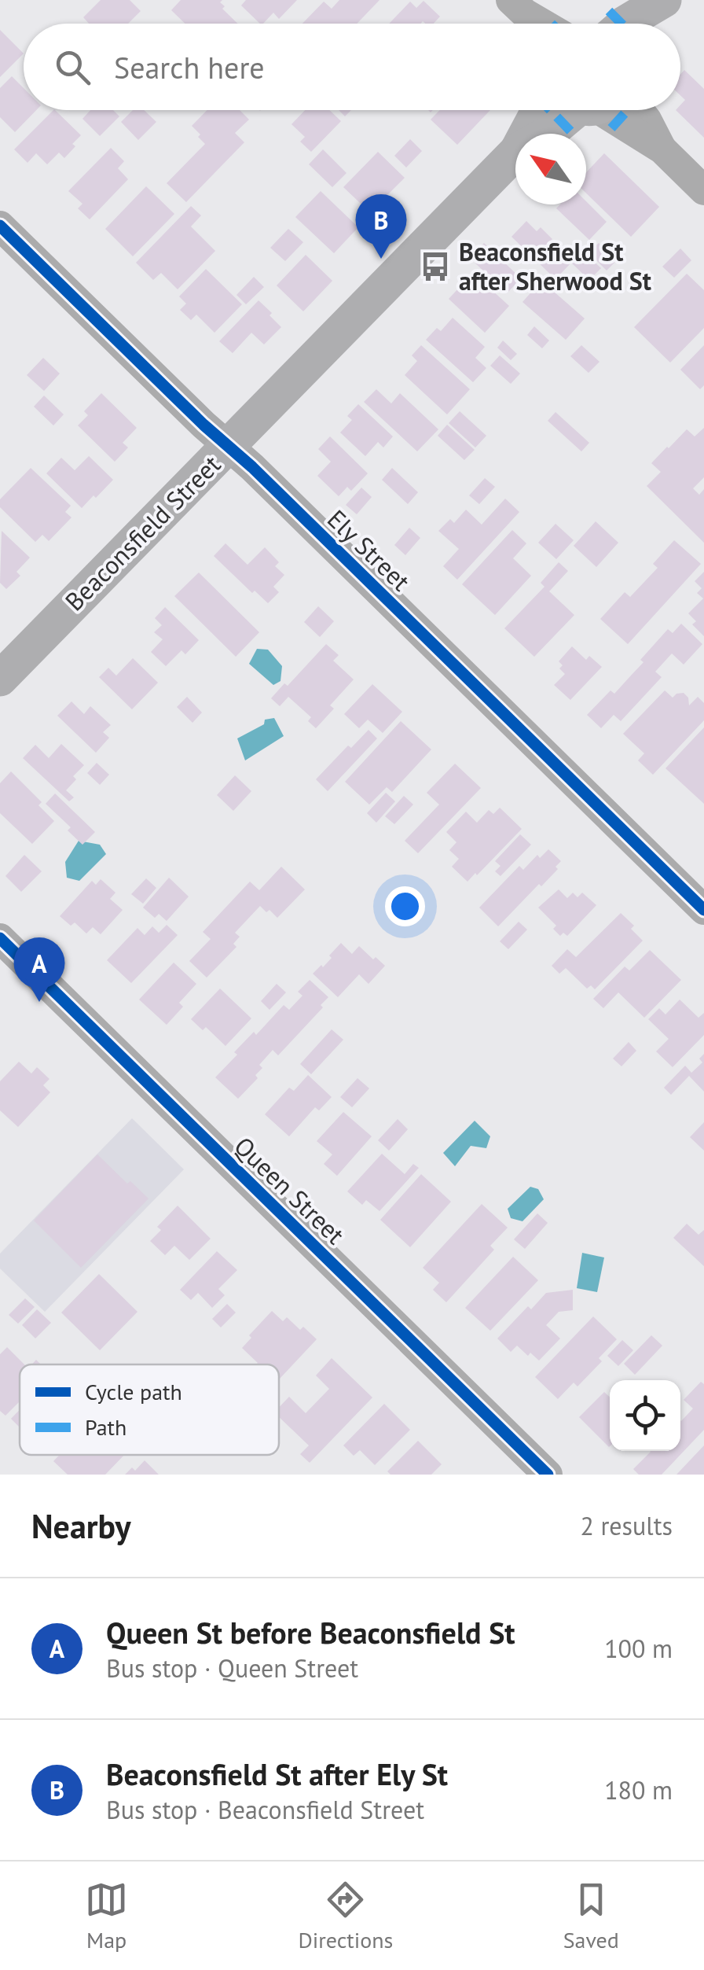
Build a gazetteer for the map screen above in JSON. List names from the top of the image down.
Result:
{
  "streets": {
    "main road": ["Beaconsfield Street"],
    "street": ["Ely Street", "Queen Street"]
  },
  "crossings": [
    ["Beaconsfield Street", "Ely Street"]
  ],
  "places": {
    "bus stop": ["Beaconsfield St after Sherwood St"]
  },
  "legend": ["Cycle path", "Path"],
  "north": "top left",
  "page": {
    "search": "Search here",
    "pins": ["B", "A"],
    "heading": ["Nearby", "2 results"],
    "list": [
      {
        "mark": "A",
        "name": "Queen St before Beaconsfield St",
        "note": "Bus stop · Queen Street",
        "value": "100 m"
      },
      {
        "mark": "B",
        "name": "Beaconsfield St after Ely St",
        "note": "Bus stop · Beaconsfield Street",
        "value": "180 m"
      }
    ],
    "nav": ["Map", "Directions", "Saved"]
  }
}
